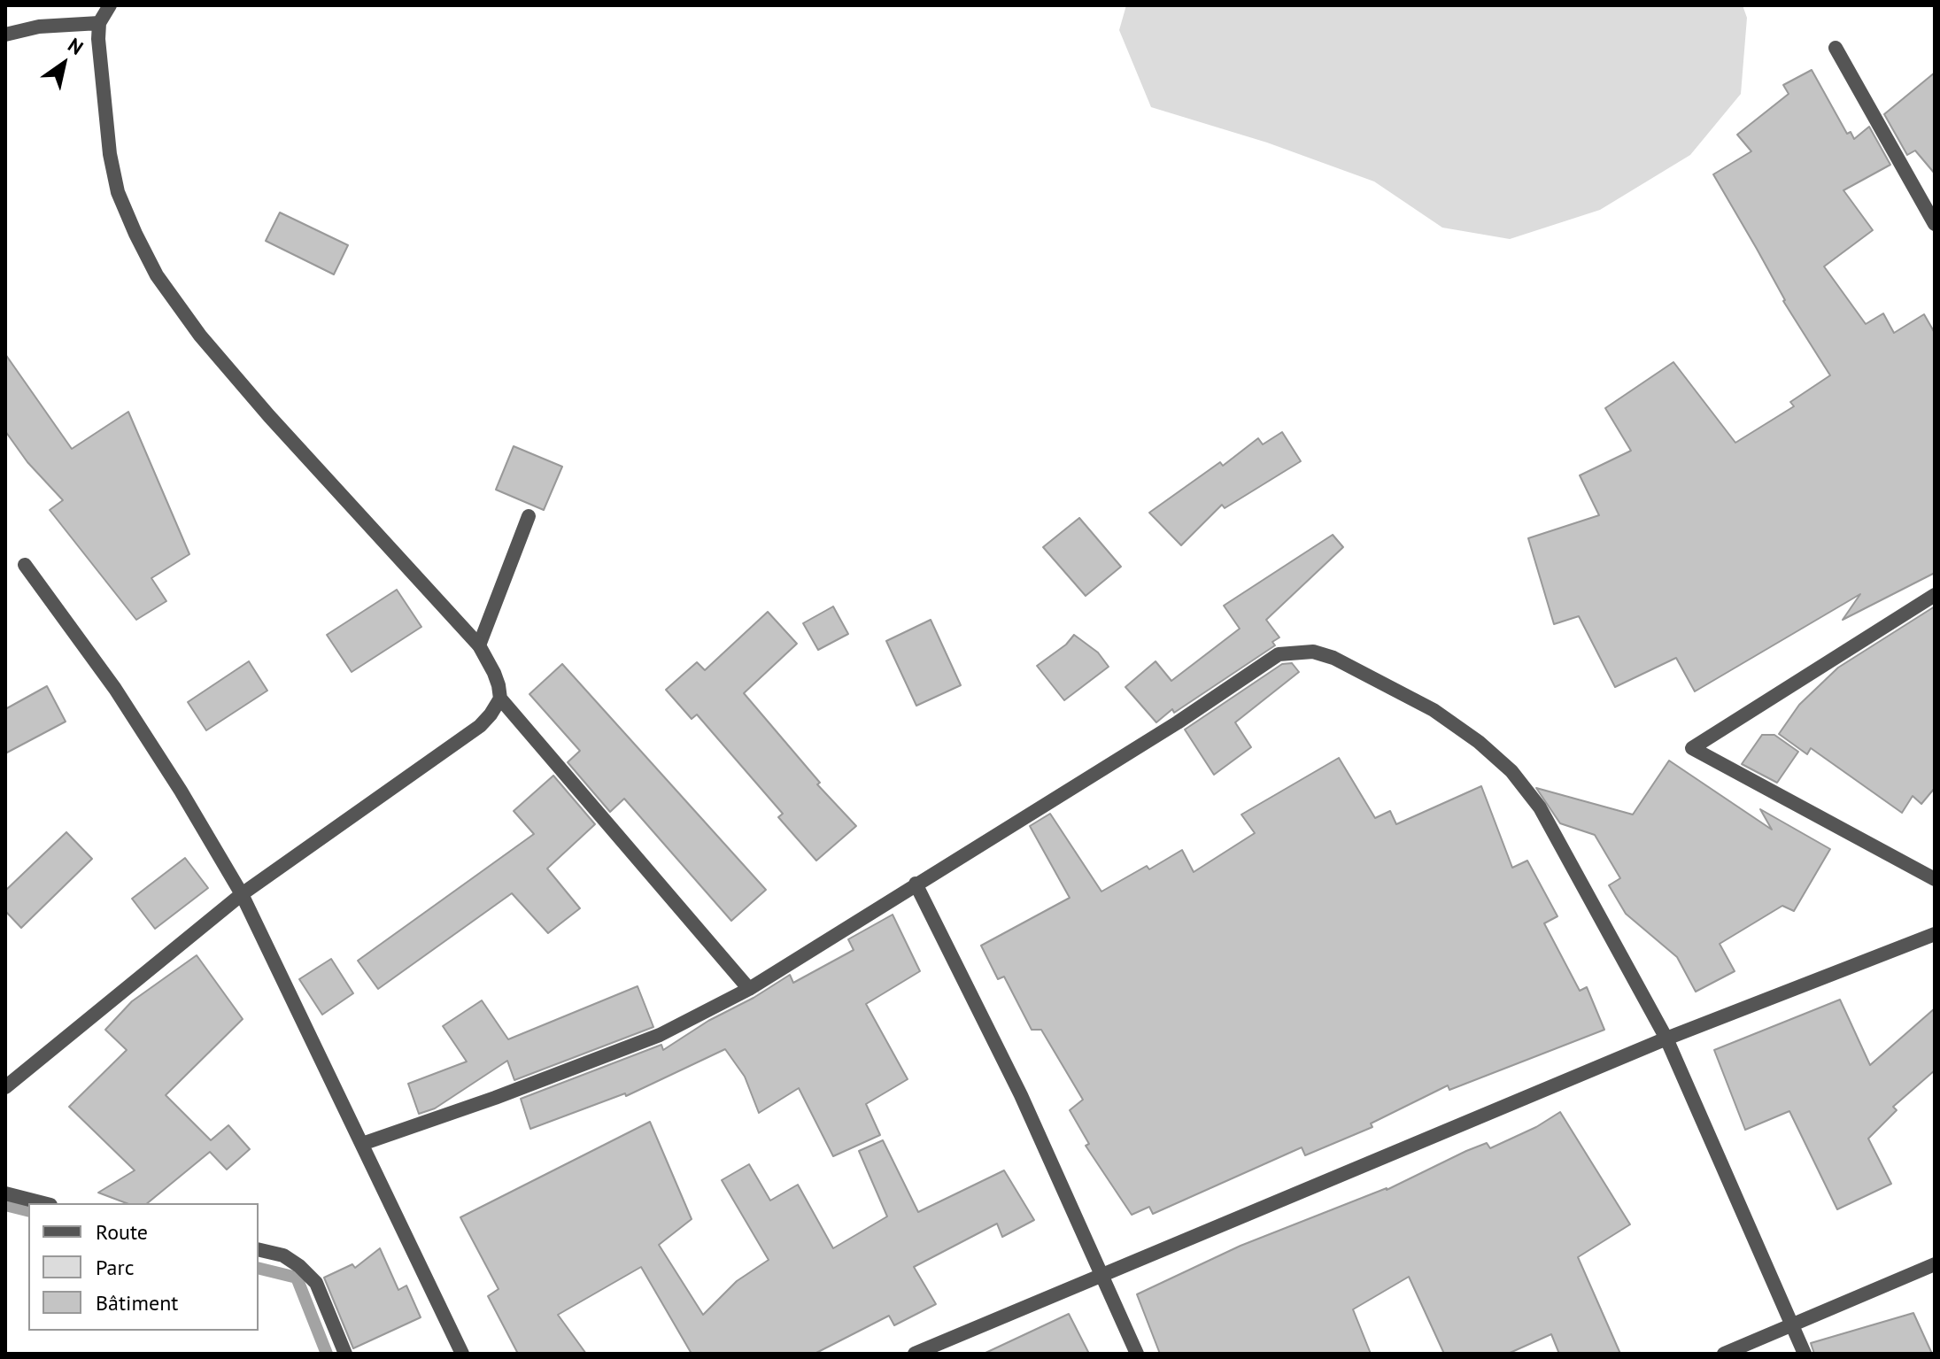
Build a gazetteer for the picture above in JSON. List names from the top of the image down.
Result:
{
  "legend": ["Route", "Parc", "Bâtiment"],
  "north": "top right"
}
